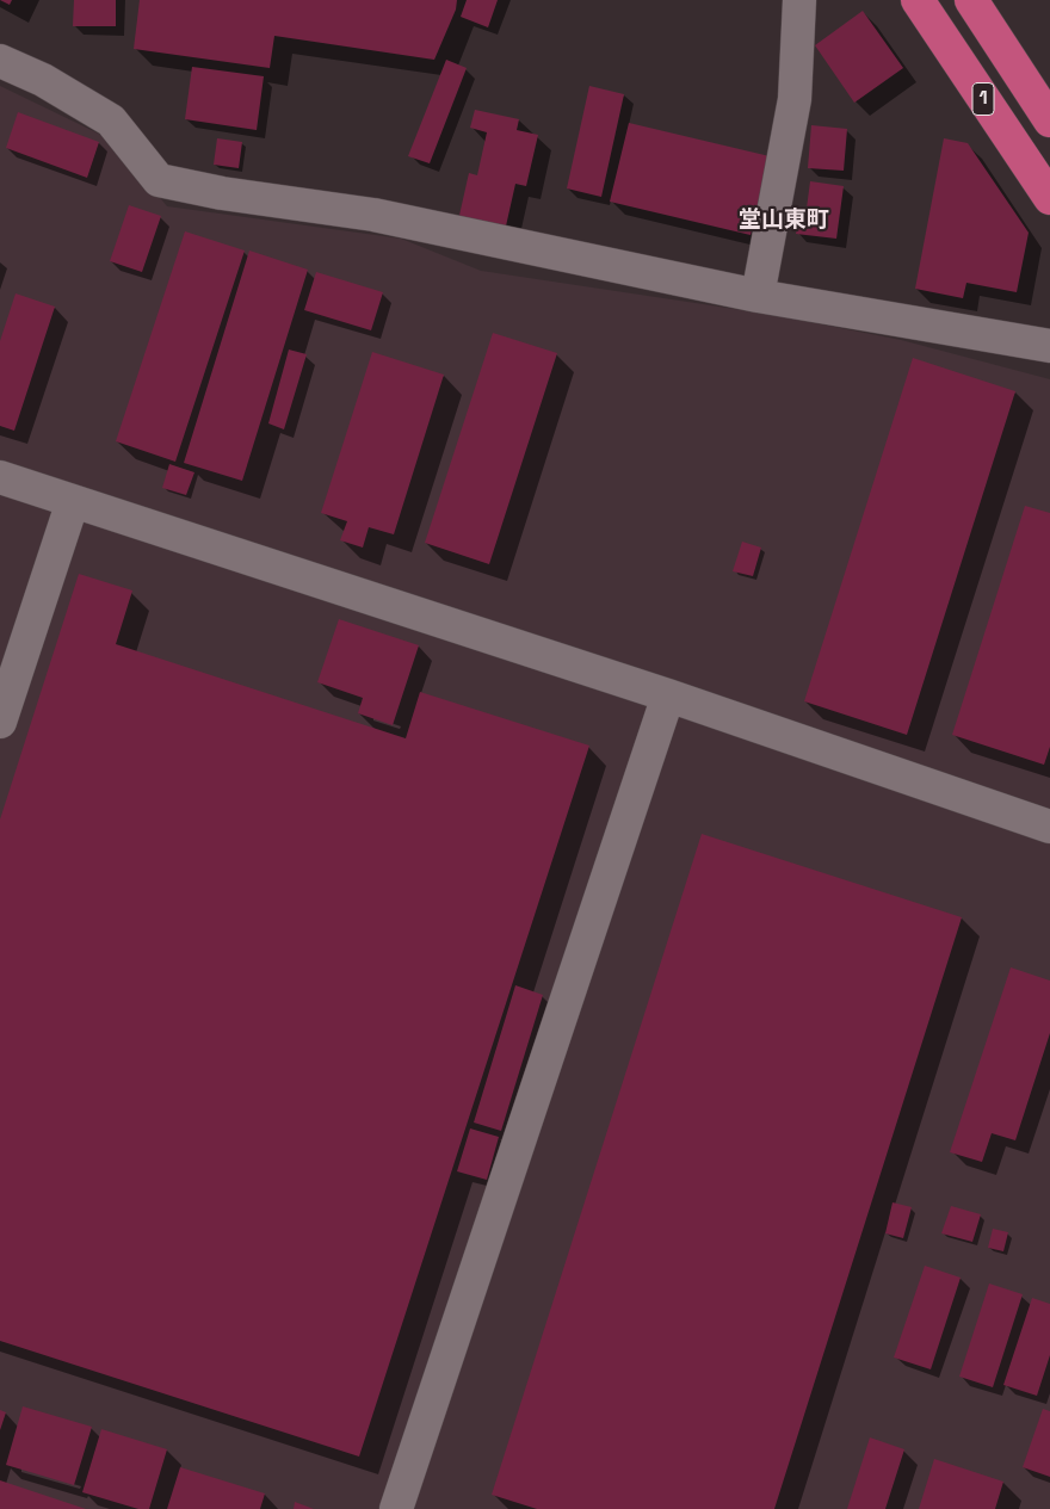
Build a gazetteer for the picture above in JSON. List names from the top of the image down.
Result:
{
  "streets": {
    "highway": ["1"]
  },
  "districts": ["堂山東町"]
}
